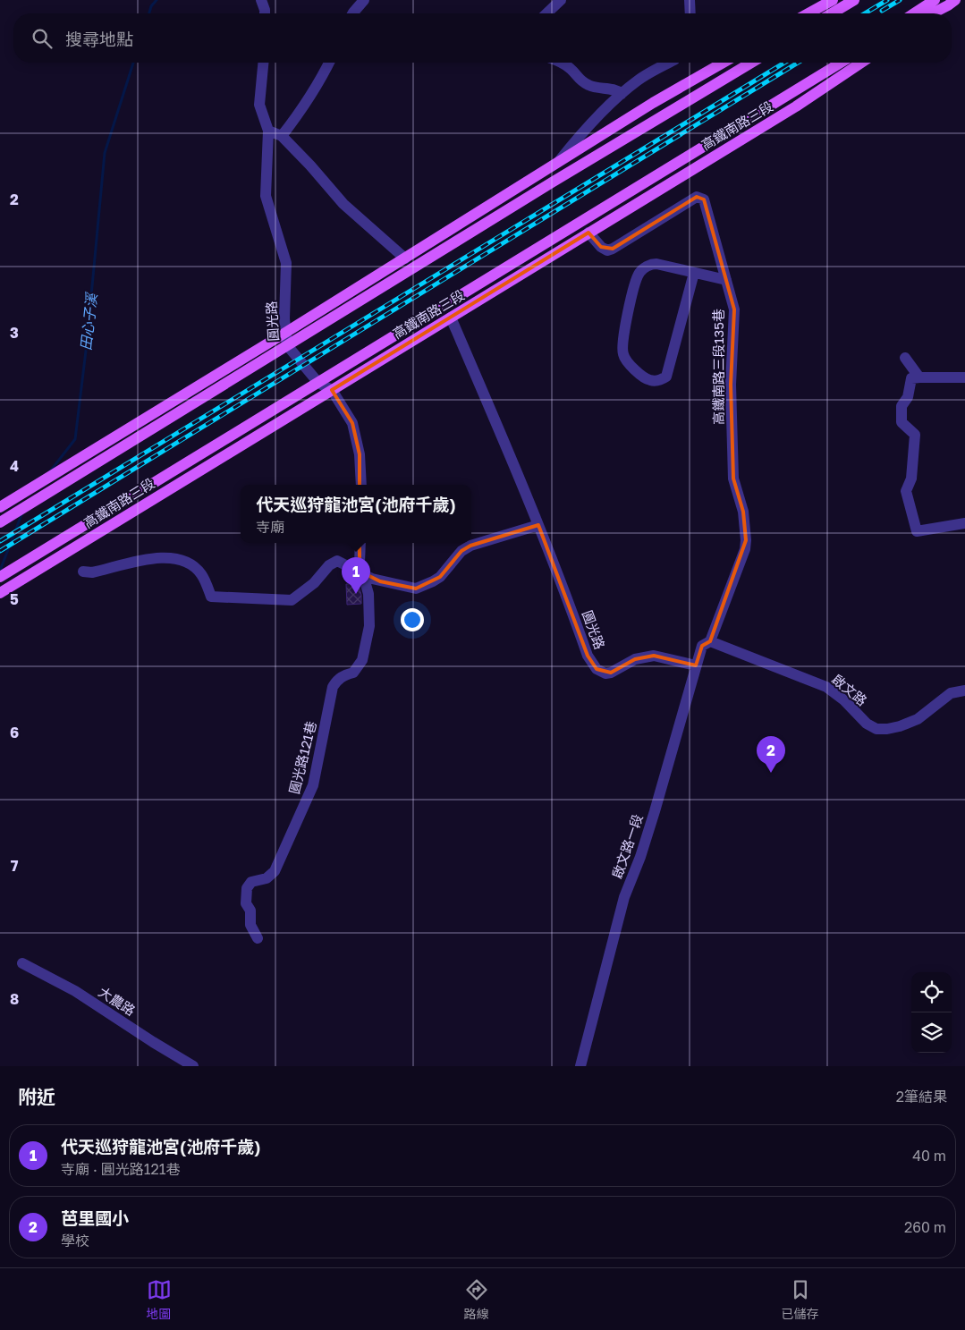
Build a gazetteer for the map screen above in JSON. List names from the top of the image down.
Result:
{
  "streets": {
    "main road": ["高鐵南路三段"],
    "street": [
      "圓光路",
      "高鐵南路三段135巷",
      "啟文路",
      "圓光路121巷",
      "啟文路一段",
      "大農路"
    ]
  },
  "crossings": [
    ["高鐵南路三段", "圓光路"],
    ["高鐵南路三段", "高鐵南路三段135巷"],
    ["圓光路", "啟文路一段"],
    ["高鐵南路三段135巷", "啟文路"],
    ["高鐵南路三段135巷", "啟文路一段"],
    ["啟文路", "啟文路一段"]
  ],
  "water": ["田心子溪"],
  "page": {
    "search": "搜尋地點",
    "popup": ["代天巡狩龍池宮(池府千歲)", "寺廟"],
    "pins": ["1", "2"],
    "heading": ["附近", "2筆結果"],
    "list": [
      {
        "mark": "1",
        "name": "代天巡狩龍池宮(池府千歲)",
        "note": "寺廟 · 圓光路121巷",
        "value": "40 m"
      },
      {
        "mark": "2",
        "name": "芭里國小",
        "note": "學校",
        "value": "260 m"
      }
    ],
    "nav": ["地圖", "路線", "已儲存"]
  },
  "grid": {
    "rows": [
      "2",
      "3",
      "4",
      "5",
      "6",
      "7",
      "8"
    ]
  }
}
